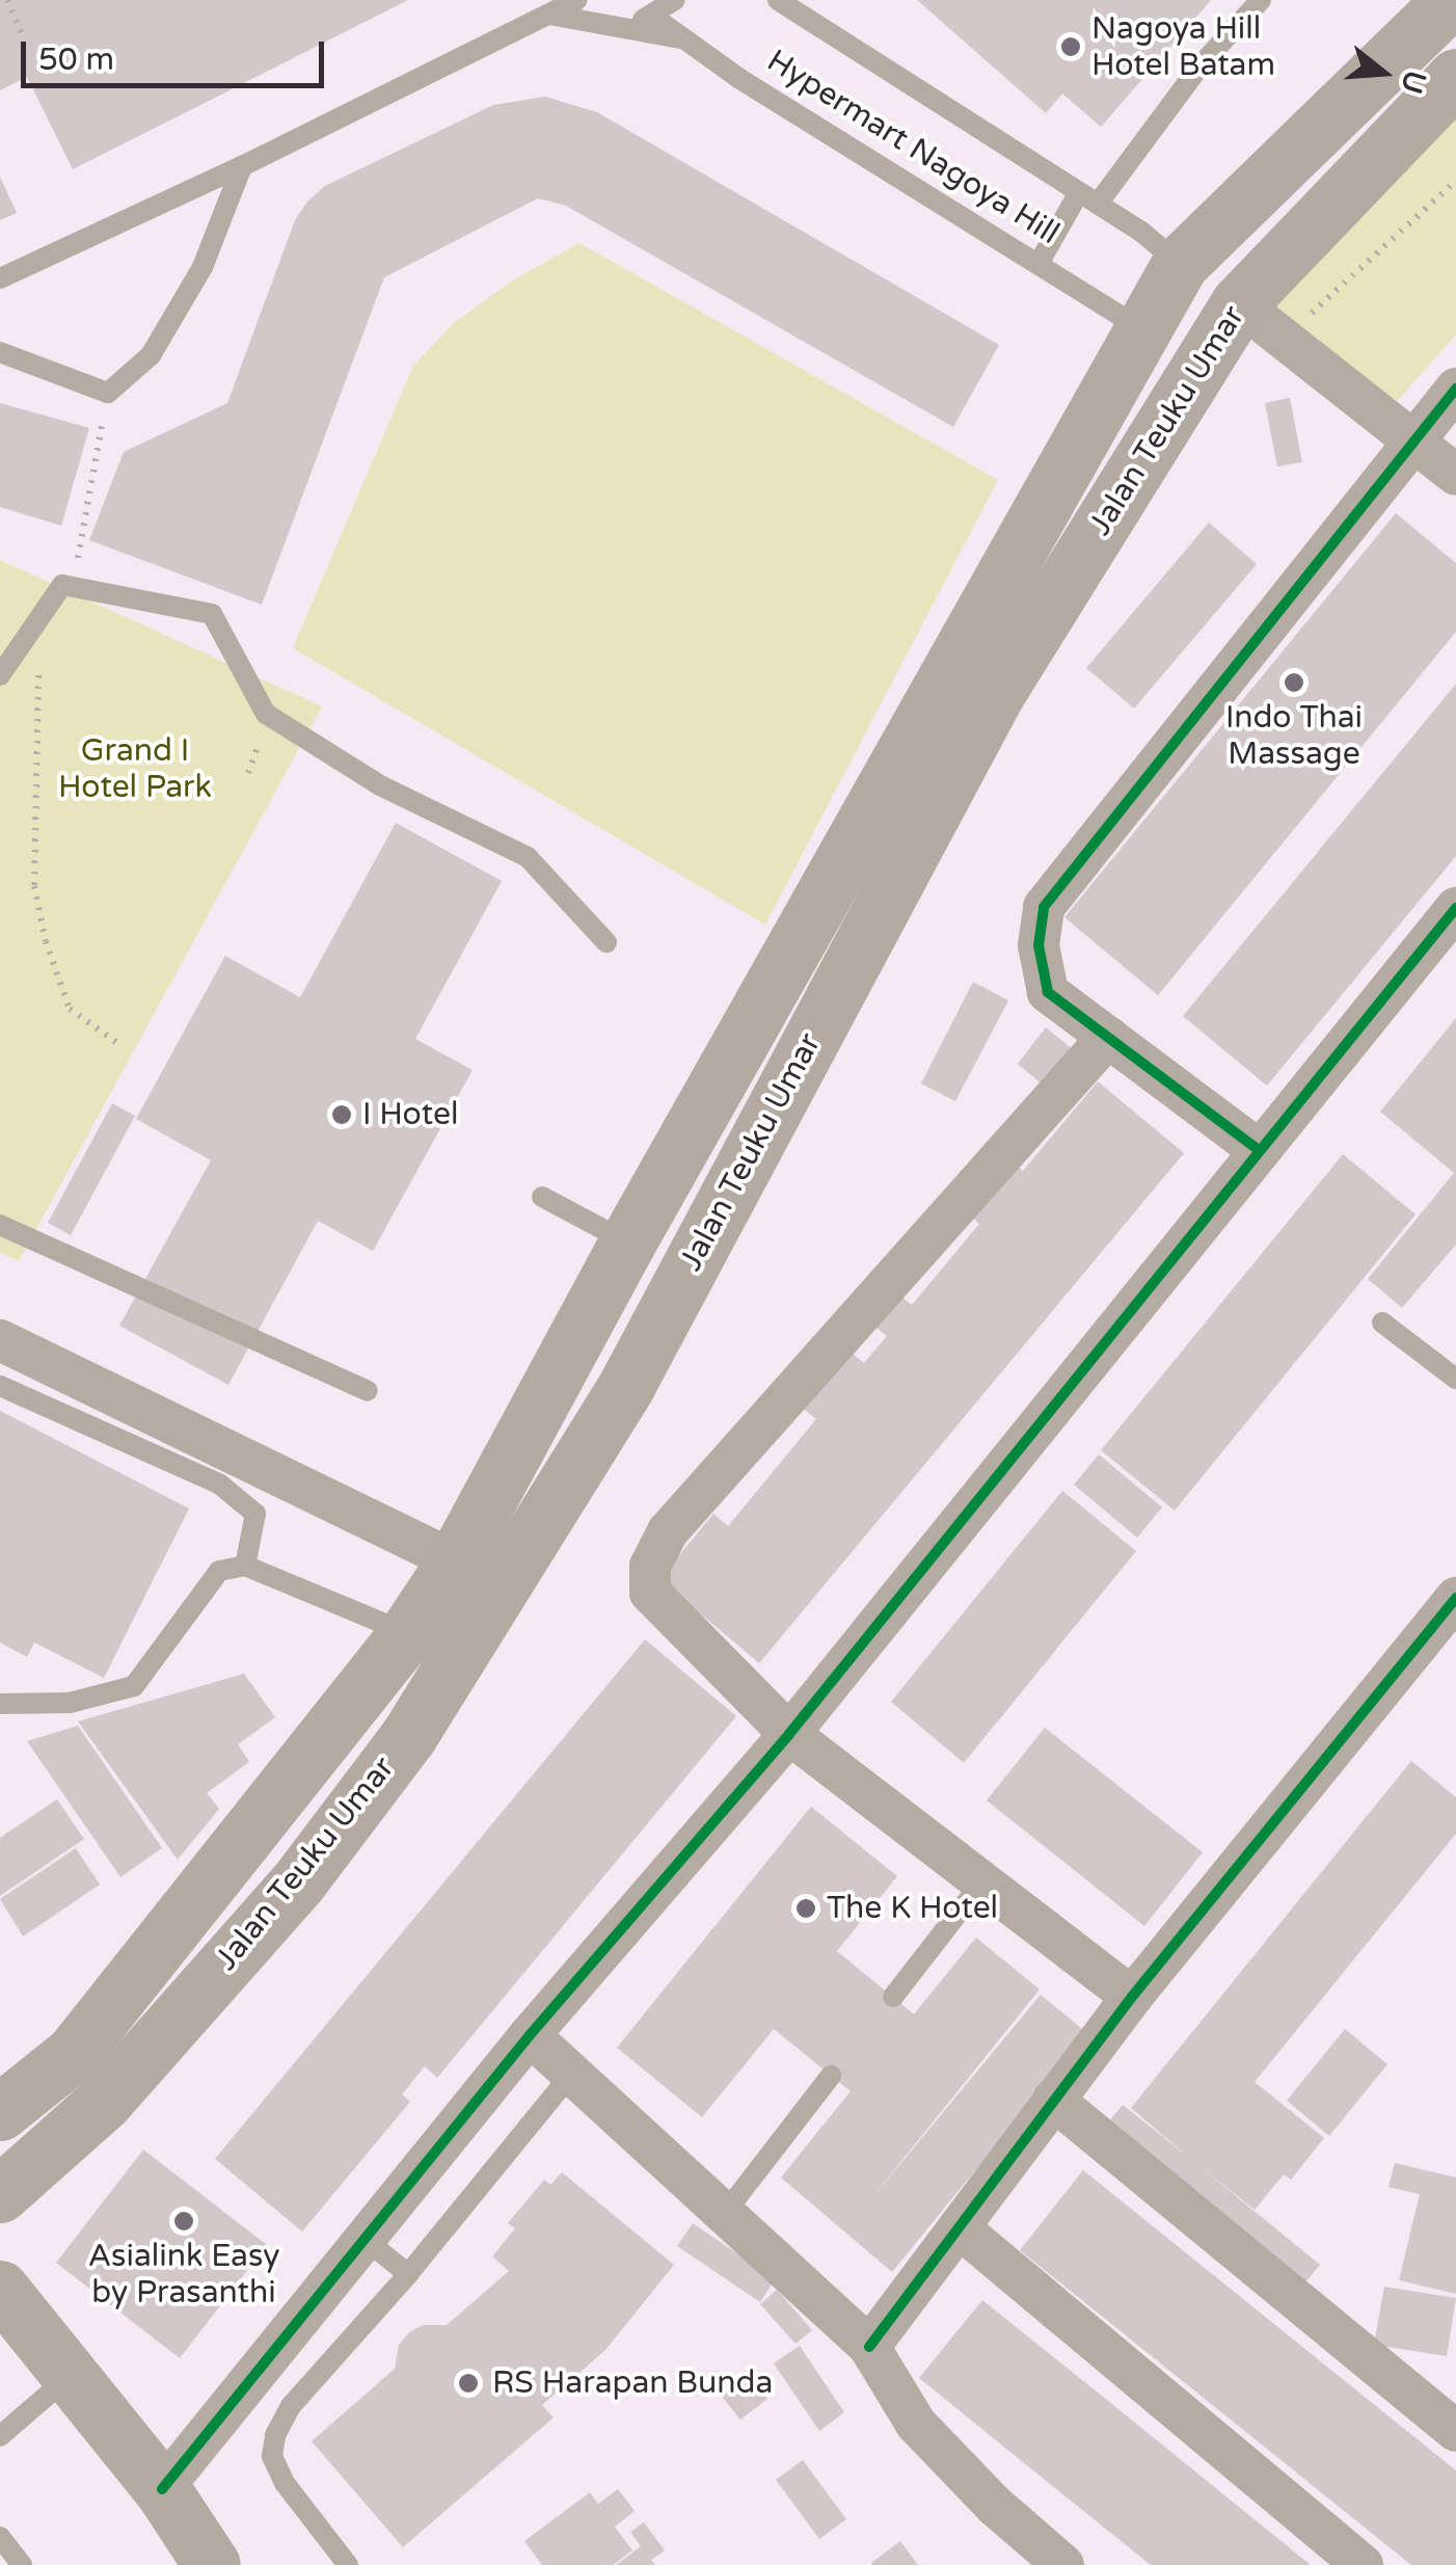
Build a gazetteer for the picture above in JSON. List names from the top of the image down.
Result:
{
  "streets": {
    "main road": ["Jalan Teuku Umar"],
    "lane": ["Hypermart Nagoya Hill"]
  },
  "crossings": [
    ["Hypermart Nagoya Hill", "Jalan Teuku Umar"]
  ],
  "parks": ["Grand I Hotel Park"],
  "places": [
    "Nagoya Hill Hotel Batam",
    "Indo Thai Massage",
    "I Hotel",
    "The K Hotel",
    "Asialink Easy by Prasanthi",
    "RS Harapan Bunda"
  ],
  "scale_bar": "50 m",
  "north": "right"
}
